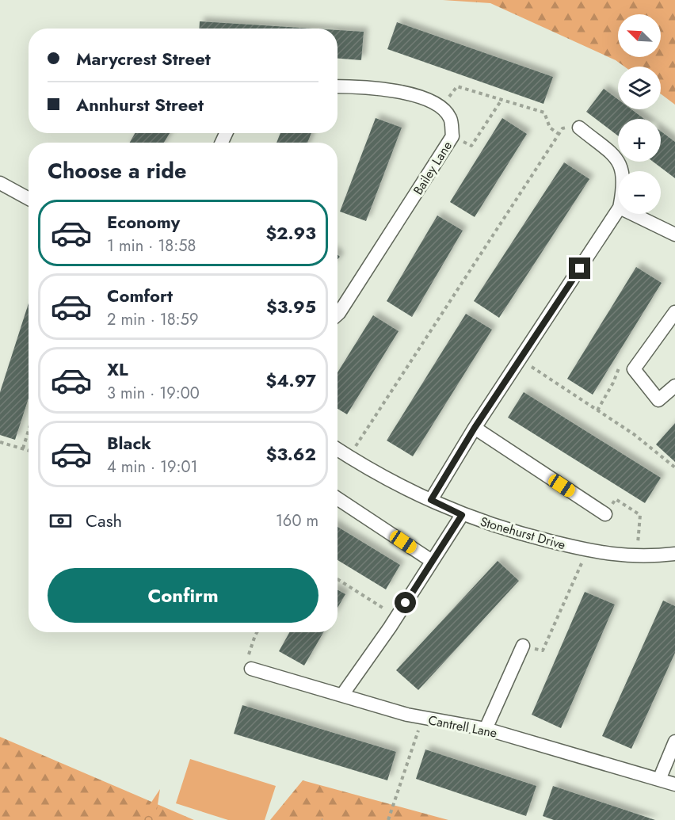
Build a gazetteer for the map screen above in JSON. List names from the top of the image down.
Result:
{
  "streets": {
    "street": ["Bailey Lane", "Stonehurst Drive", "Cantrell Lane"]
  },
  "north": "top left",
  "page": {
    "map_buttons": ["+", "−"],
    "banner": ["Marycrest Street", "Annhurst Street"],
    "heading": "Choose a ride",
    "list": [
      {
        "name": "Economy",
        "note": "1 min · 18:58",
        "value": "$2.93"
      },
      {
        "name": "Comfort",
        "note": "2 min · 18:59",
        "value": "$3.95"
      },
      {
        "name": "XL",
        "note": "3 min · 19:00",
        "value": "$4.97"
      },
      {
        "name": "Black",
        "note": "4 min · 19:01",
        "value": "$3.62"
      }
    ],
    "pay": ["Cash", "160 m"],
    "buttons": "Confirm"
  }
}
